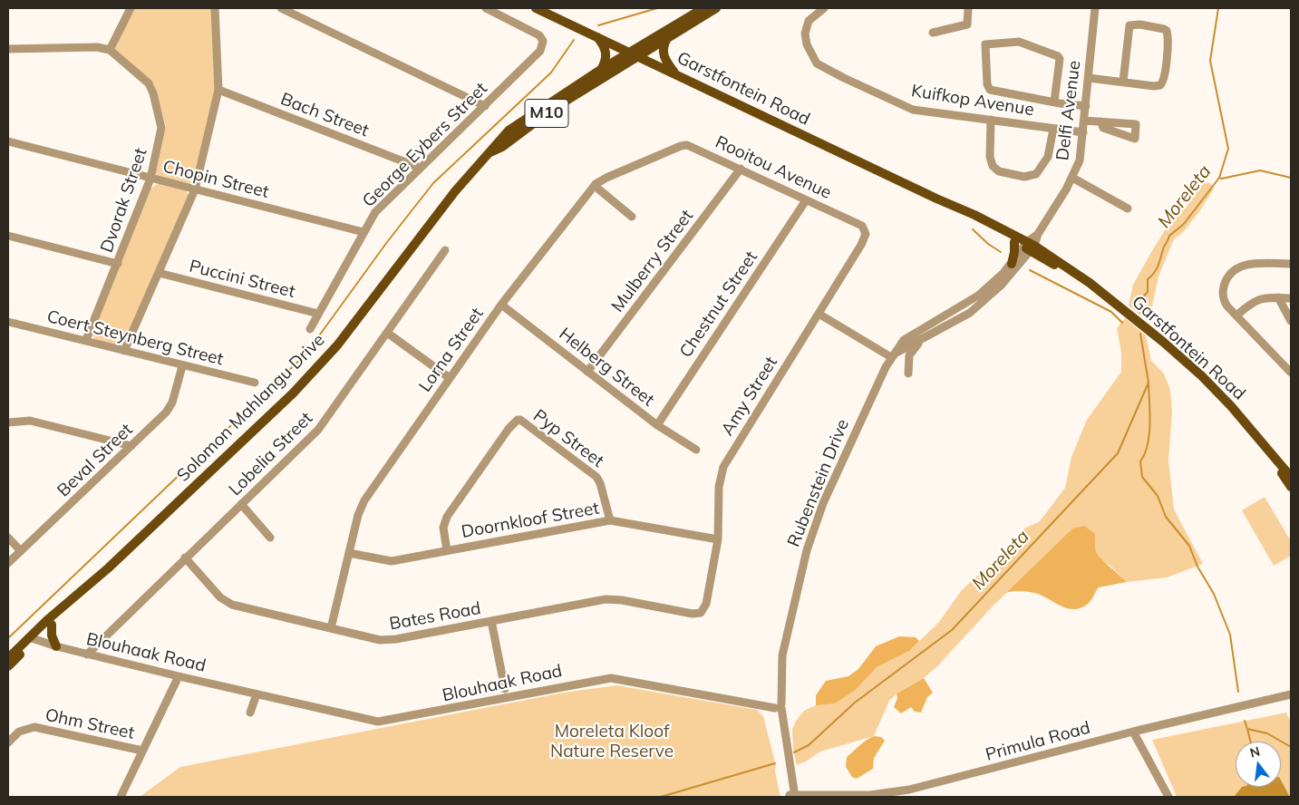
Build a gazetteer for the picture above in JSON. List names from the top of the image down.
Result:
{
  "streets": {
    "main road": ["Garstfontein Road", "M10", "Solomon Mahlangu Drive"],
    "street": [
      "Kuifkop Avenue",
      "Delfi Avenue",
      "Bach Street",
      "George Eybers Street",
      "Rooitou Avenue",
      "Chopin Street",
      "Dvorak Street",
      "Mulberry Street",
      "Puccini Street",
      "Chestnut Street",
      "Coert Steynberg Street",
      "Lorna Street",
      "Helberg Street",
      "Amy Street",
      "Pyp Street",
      "Lobelia Street",
      "Beval Street",
      "Rubenstein Drive",
      "Doornkloof Street",
      "Bates Road",
      "Blouhaak Road",
      "Ohm Street",
      "Primula Road"
    ]
  },
  "crossings": [
    ["Garstfontein Road", "Delfi Avenue"],
    ["Garstfontein Road", "Solomon Mahlangu Drive"],
    ["Garstfontein Road", "Rubenstein Drive"],
    ["Kuifkop Avenue", "Delfi Avenue"],
    ["Delfi Avenue", "Rubenstein Drive"],
    ["Bach Street", "George Eybers Street"],
    ["George Eybers Street", "Chopin Street"],
    ["George Eybers Street", "Puccini Street"],
    ["Rooitou Avenue", "Mulberry Street"],
    ["Rooitou Avenue", "Chestnut Street"],
    ["Rooitou Avenue", "Lorna Street"],
    ["Rooitou Avenue", "Amy Street"],
    ["Chopin Street", "Dvorak Street"],
    ["Dvorak Street", "Coert Steynberg Street"],
    ["Mulberry Street", "Helberg Street"],
    ["Chestnut Street", "Helberg Street"],
    ["Coert Steynberg Street", "Beval Street"],
    ["Lorna Street", "Helberg Street"],
    ["Lorna Street", "Doornkloof Street"],
    ["Lorna Street", "Bates Road"],
    ["Amy Street", "Doornkloof Street"],
    ["Amy Street", "Bates Road"],
    ["Solomon Mahlangu Drive", "Blouhaak Road"],
    ["Pyp Street", "Doornkloof Street"],
    ["Lobelia Street", "Bates Road"],
    ["Lobelia Street", "Blouhaak Road"],
    ["Rubenstein Drive", "Blouhaak Road"],
    ["Rubenstein Drive", "Primula Road"]
  ],
  "water": ["Moreleta"],
  "parks": ["Moreleta Kloof Nature Reserve"],
  "north": "top"
}
